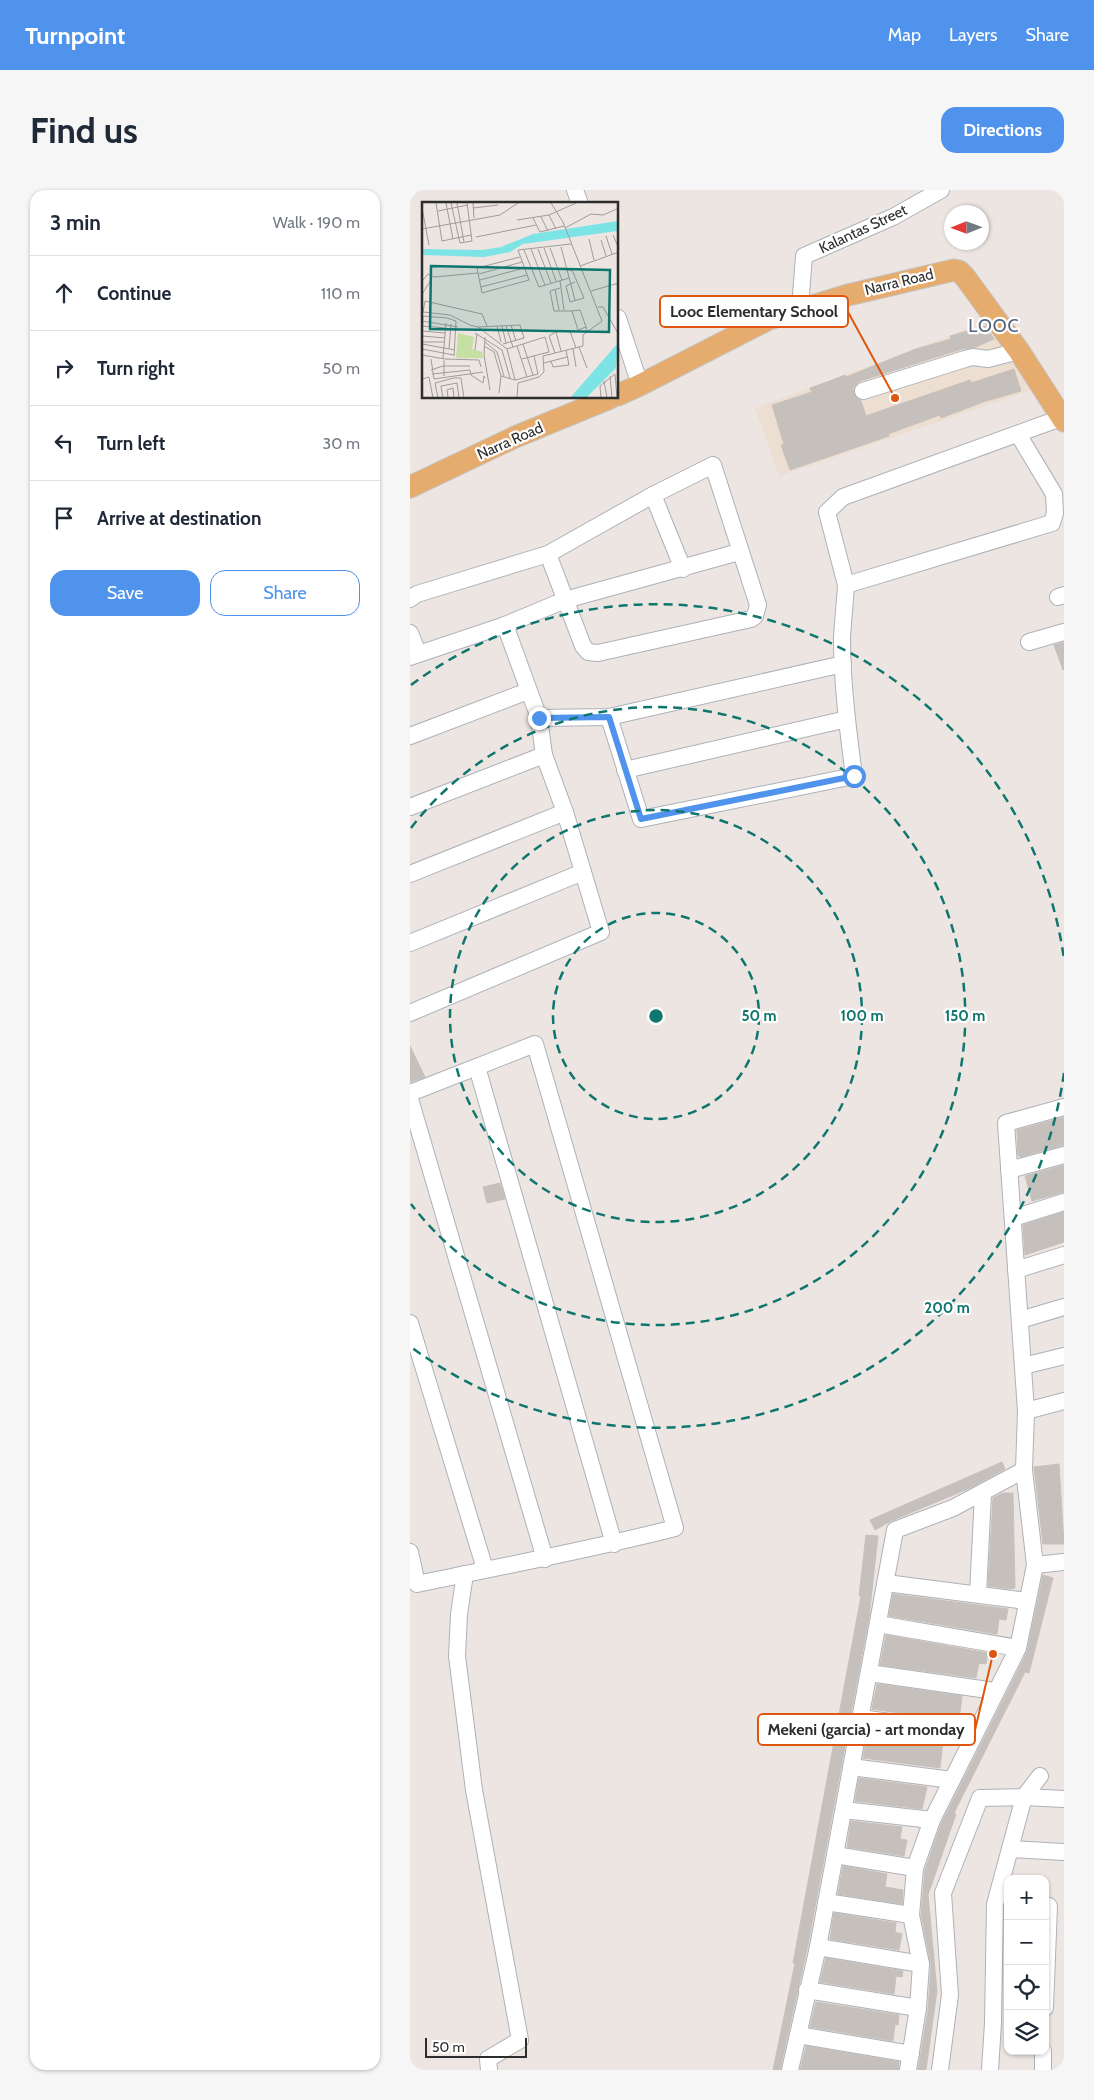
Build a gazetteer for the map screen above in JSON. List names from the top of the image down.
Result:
{
  "streets": {
    "main road": ["Narra Road"],
    "street": ["Kalantas Street"]
  },
  "crossings": [
    ["Kalantas Street", "Narra Road"]
  ],
  "districts": ["LOOC"],
  "places": ["Looc Elementary School", "Mekeni (garcia) - art monday"],
  "scale_bar": "50 m",
  "north": "left",
  "page": {
    "header": "Turnpoint",
    "nav": ["Map", "Layers", "Share"],
    "buttons": [
      "Directions",
      ["Save", "Share"]
    ],
    "title": "Find us",
    "heading": ["3 min", "Walk · 190 m"],
    "list": [
      ["Continue", "110 m"],
      ["Turn right", "50 m"],
      ["Turn left", "30 m"],
      "Arrive at destination"
    ],
    "map_buttons": ["+", "−"],
    "scale": "50 m"
  },
  "rings": [
    "50 m",
    "100 m",
    "150 m",
    "200 m"
  ]
}
